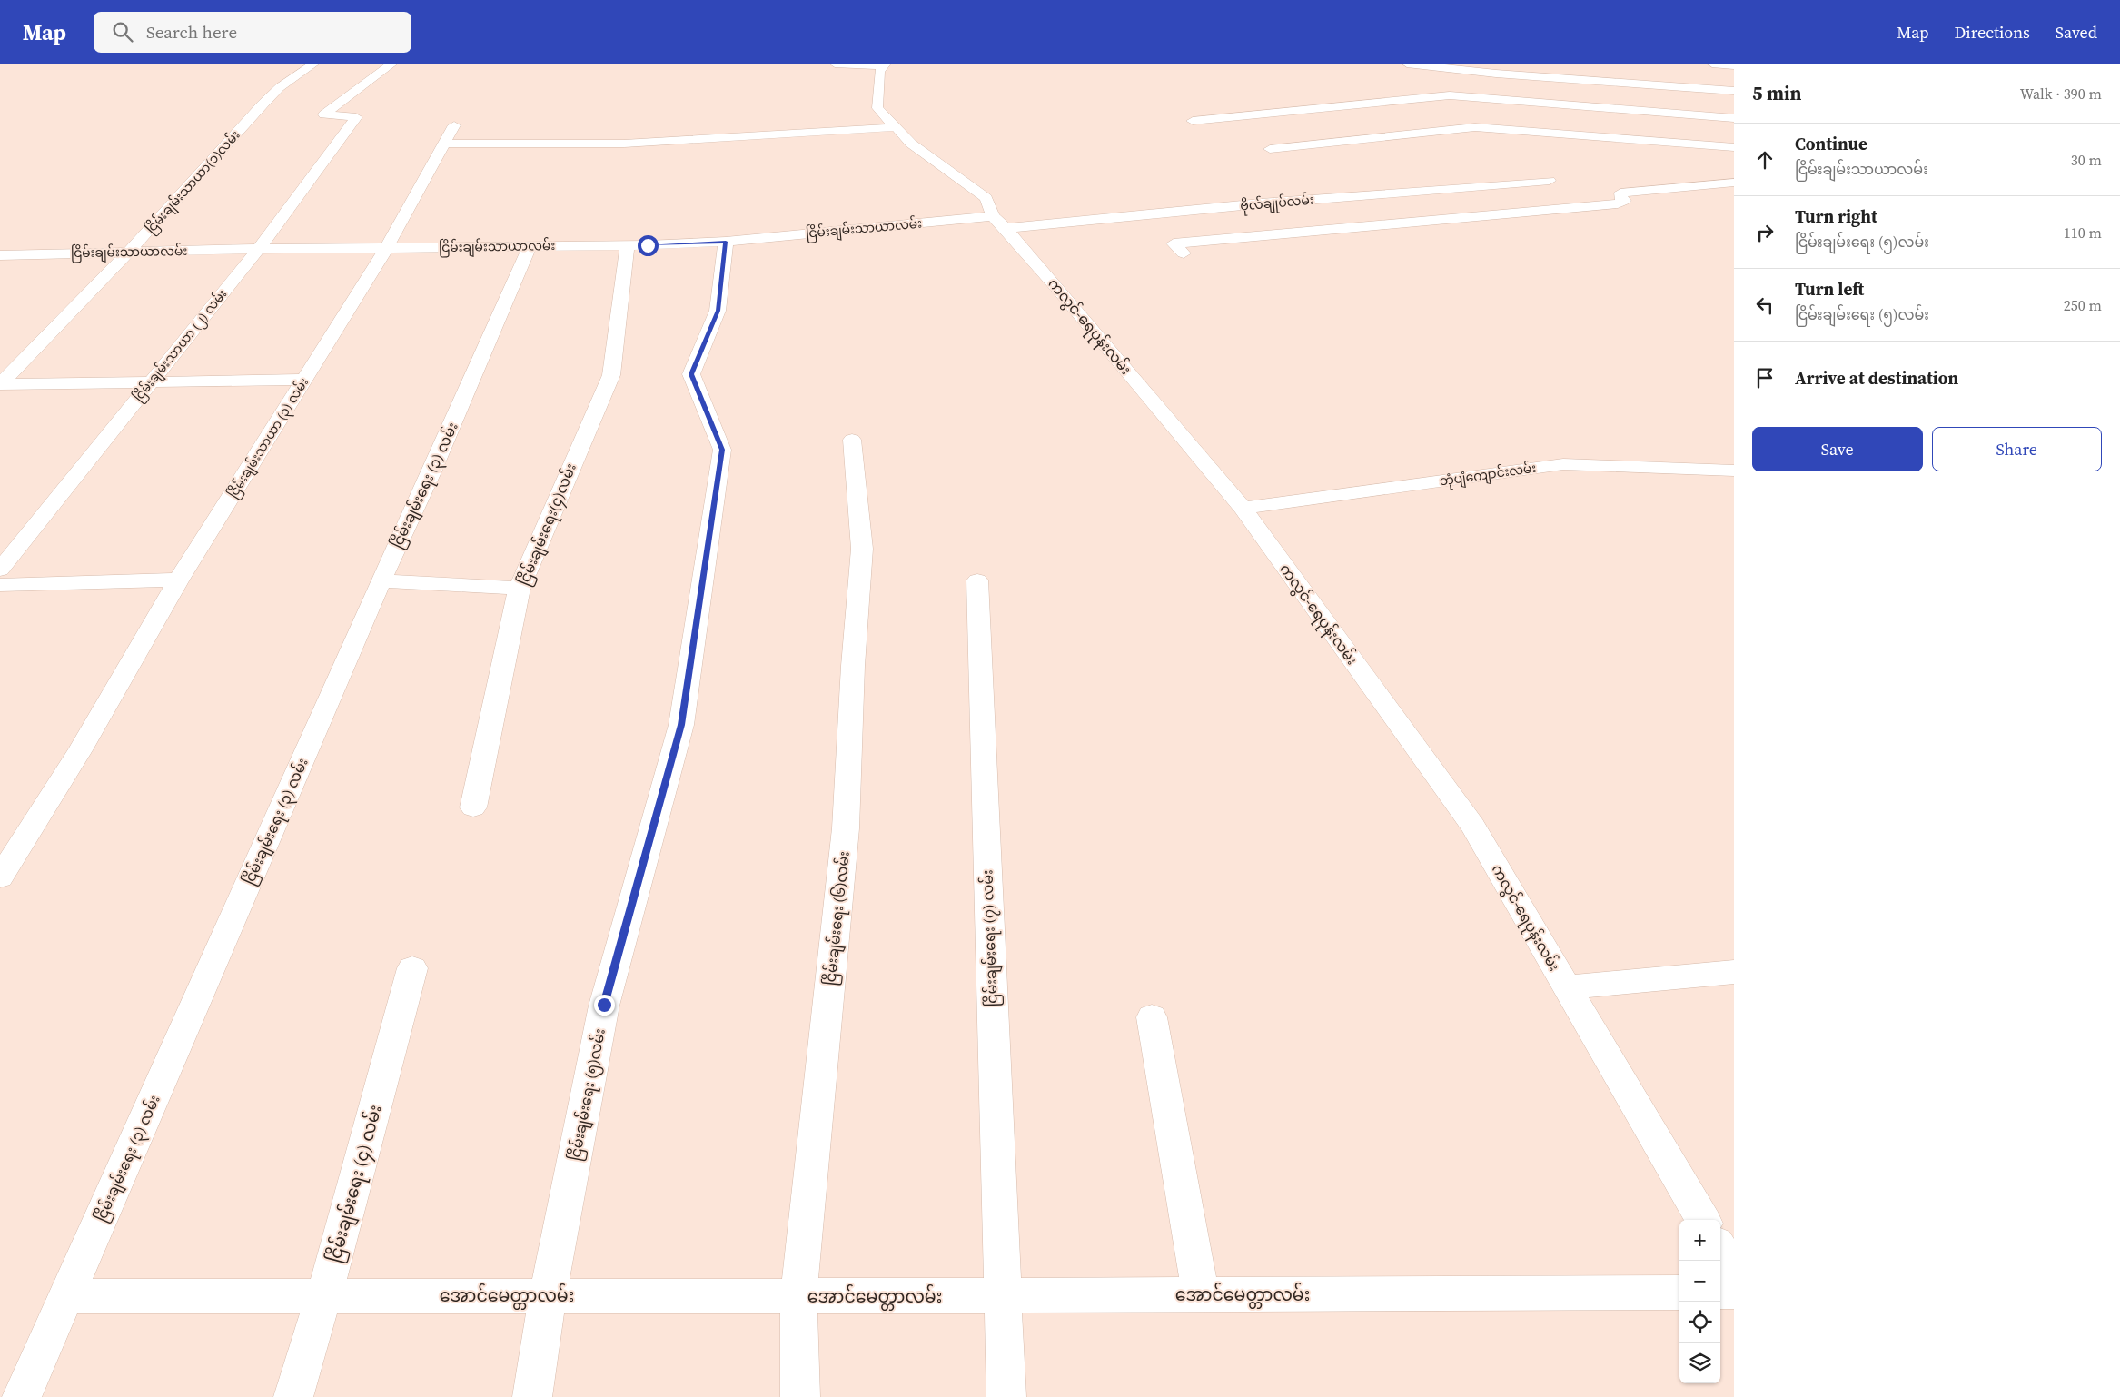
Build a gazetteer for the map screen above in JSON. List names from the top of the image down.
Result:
{
  "streets": {
    "street": [
      "ငြိမ်းချမ်းသာယာ(၁)လမ်း",
      "ဗိုလ်ချုပ်လမ်း",
      "ငြိမ်းချမ်းသာယာလမ်း",
      "ကလွင်-ရေပုန်းလမ်း",
      "ငြိမ်းချမ်းသာယာ (၂) လမ်း",
      "ငြိမ်းချမ်းသာယာ (၃) လမ်း",
      "ဘုံပျံကျောင်းလမ်း",
      "ငြိမ်းချမ်းရေး (၃) လမ်း",
      "ငြိမ်းချမ်းရေး(၄)လမ်း",
      "ငြိမ်းချမ်းရေး (၆)လမ်း",
      "ငြိမ်းချမ်းရေး (၇) လမ်း",
      "ငြိမ်းချမ်းရေး (၅)လမ်း",
      "ငြိမ်းချမ်းရေး (၄) လမ်း",
      "အောင်မေတ္တာလမ်း"
    ]
  },
  "crossings": [
    ["ငြိမ်းချမ်းသာယာ(၁)လမ်း", "ငြိမ်းချမ်းသာယာလမ်း"],
    ["ဗိုလ်ချုပ်လမ်း", "ငြိမ်းချမ်းသာယာလမ်း"],
    ["ဗိုလ်ချုပ်လမ်း", "ကလွင်-ရေပုန်းလမ်း"],
    ["ငြိမ်းချမ်းသာယာလမ်း", "ကလွင်-ရေပုန်းလမ်း"],
    ["ငြိမ်းချမ်းသာယာလမ်း", "ငြိမ်းချမ်းသာယာ (၂) လမ်း"],
    ["ငြိမ်းချမ်းသာယာလမ်း", "ငြိမ်းချမ်းသာယာ (၃) လမ်း"],
    ["ငြိမ်းချမ်းသာယာလမ်း", "ငြိမ်းချမ်းရေး (၃) လမ်း"],
    ["ငြိမ်းချမ်းသာယာလမ်း", "ငြိမ်းချမ်းရေး(၄)လမ်း"],
    ["ငြိမ်းချမ်းသာယာလမ်း", "ငြိမ်းချမ်းရေး (၅)လမ်း"],
    ["ကလွင်-ရေပုန်းလမ်း", "ဘုံပျံကျောင်းလမ်း"],
    ["ငြိမ်းချမ်းရေး (၃) လမ်း", "အောင်မေတ္တာလမ်း"],
    ["ငြိမ်းချမ်းရေး (၆)လမ်း", "အောင်မေတ္တာလမ်း"],
    ["ငြိမ်းချမ်းရေး (၇) လမ်း", "အောင်မေတ္တာလမ်း"],
    ["ငြိမ်းချမ်းရေး (၅)လမ်း", "အောင်မေတ္တာလမ်း"],
    ["ငြိမ်းချမ်းရေး (၄) လမ်း", "အောင်မေတ္တာလမ်း"]
  ],
  "page": {
    "header": "Map",
    "search": "Search here",
    "nav": ["Map", "Directions", "Saved"],
    "heading": ["5 min", "Walk · 390 m"],
    "list": [
      ["Continue", "ငြိမ်းချမ်းသာယာလမ်း", "30 m"],
      ["Turn right", "ငြိမ်းချမ်းရေး (၅)လမ်း", "110 m"],
      ["Turn left", "ငြိမ်းချမ်းရေး (၅)လမ်း", "250 m"],
      "Arrive at destination"
    ],
    "buttons": ["Save", "Share"],
    "map_buttons": ["+", "−"]
  }
}
